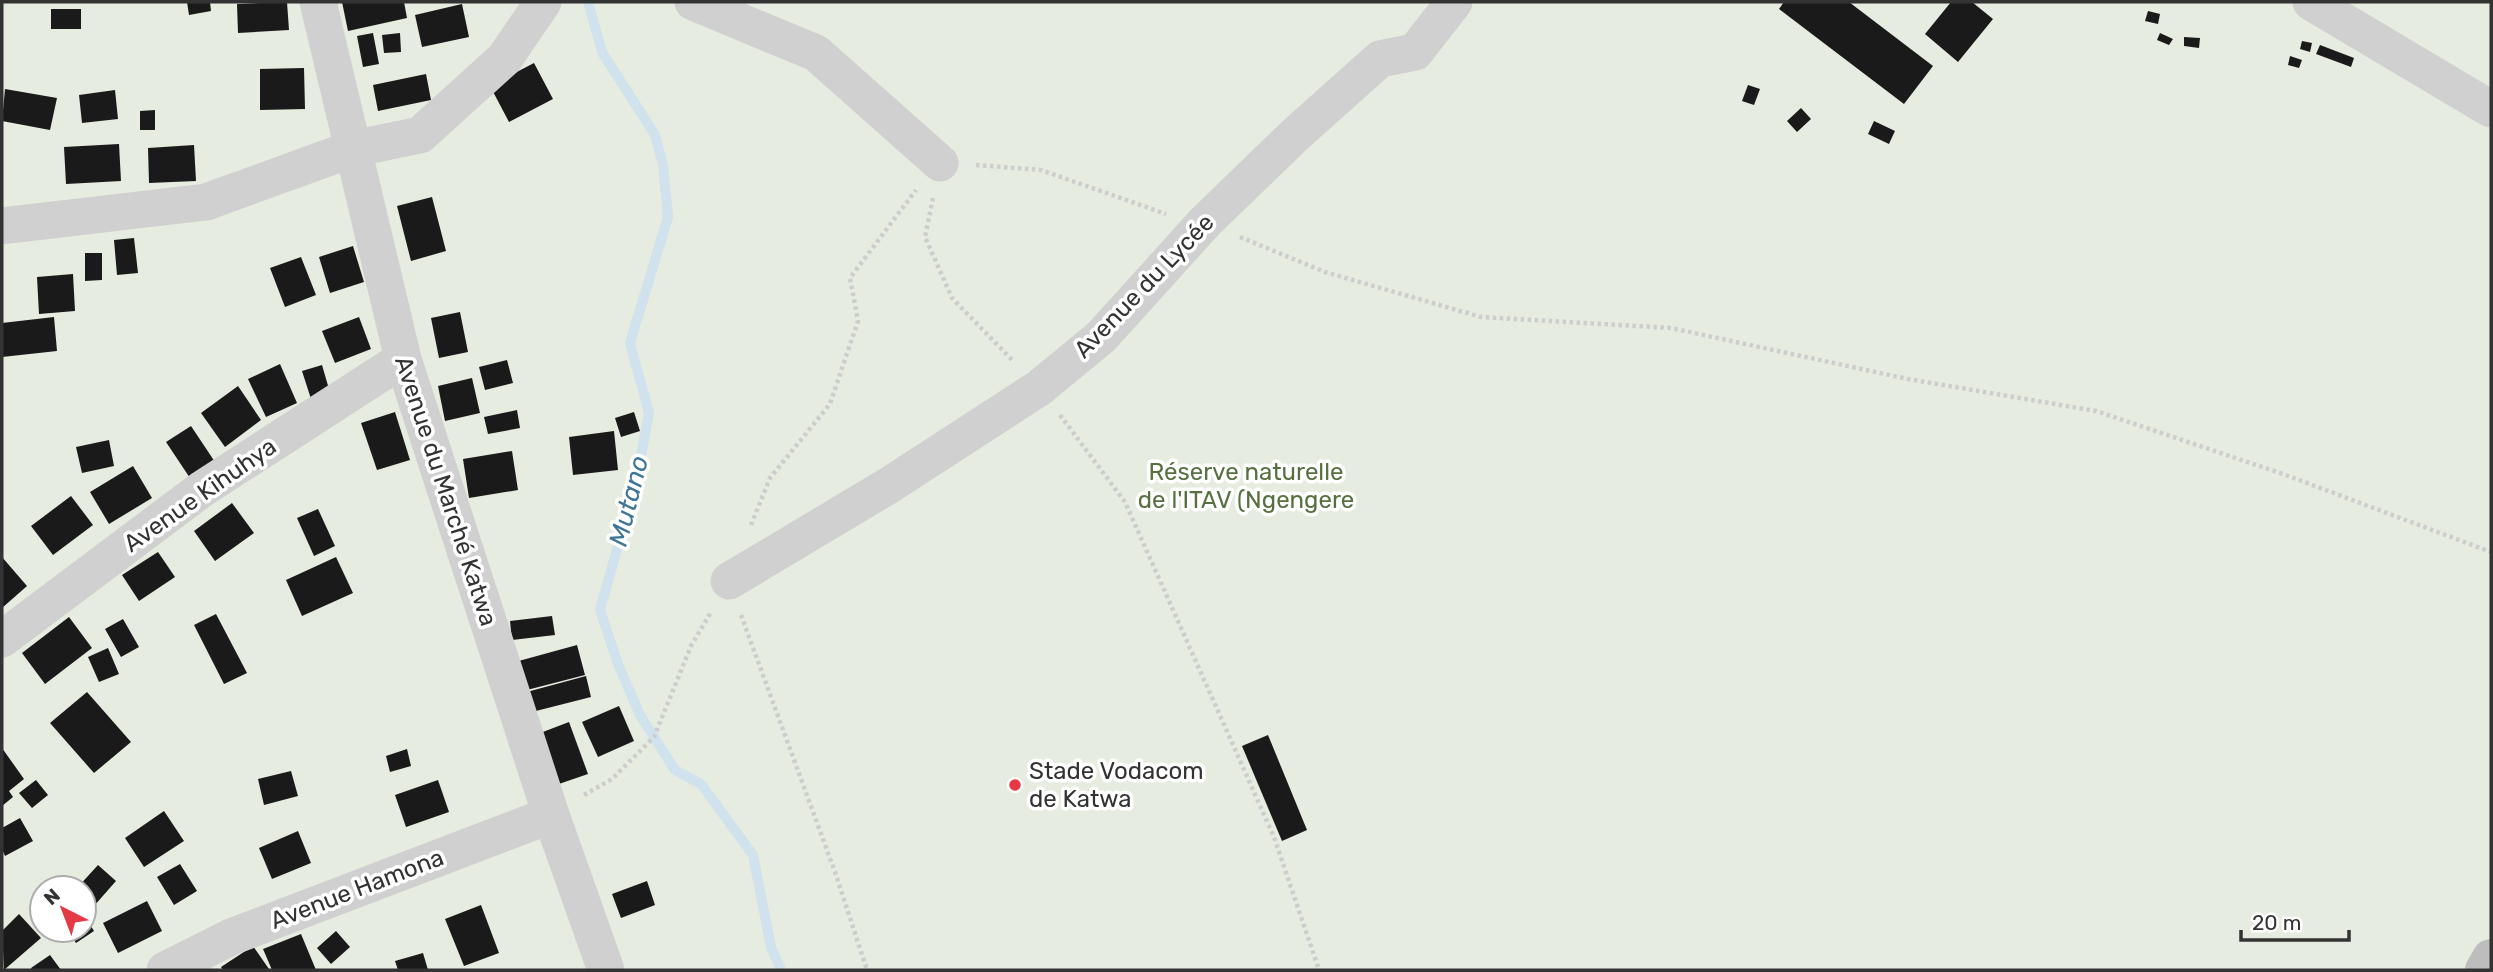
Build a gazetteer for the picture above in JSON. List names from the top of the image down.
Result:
{
  "streets": {
    "street": [
      "Avenue du Lycée",
      "Avenue du Marché Katwa",
      "Avenue Kihuhya",
      "Avenue Hamona"
    ]
  },
  "crossings": [
    ["Avenue du Marché Katwa", "Avenue Kihuhya"],
    ["Avenue du Marché Katwa", "Avenue Hamona"]
  ],
  "water": ["Mutano"],
  "parks": ["Réserve naturelle de l'ITAV (Ngengere"],
  "places": ["Stade Vodacom de Katwa"],
  "scale_bar": "20 m",
  "north": "top left"
}
